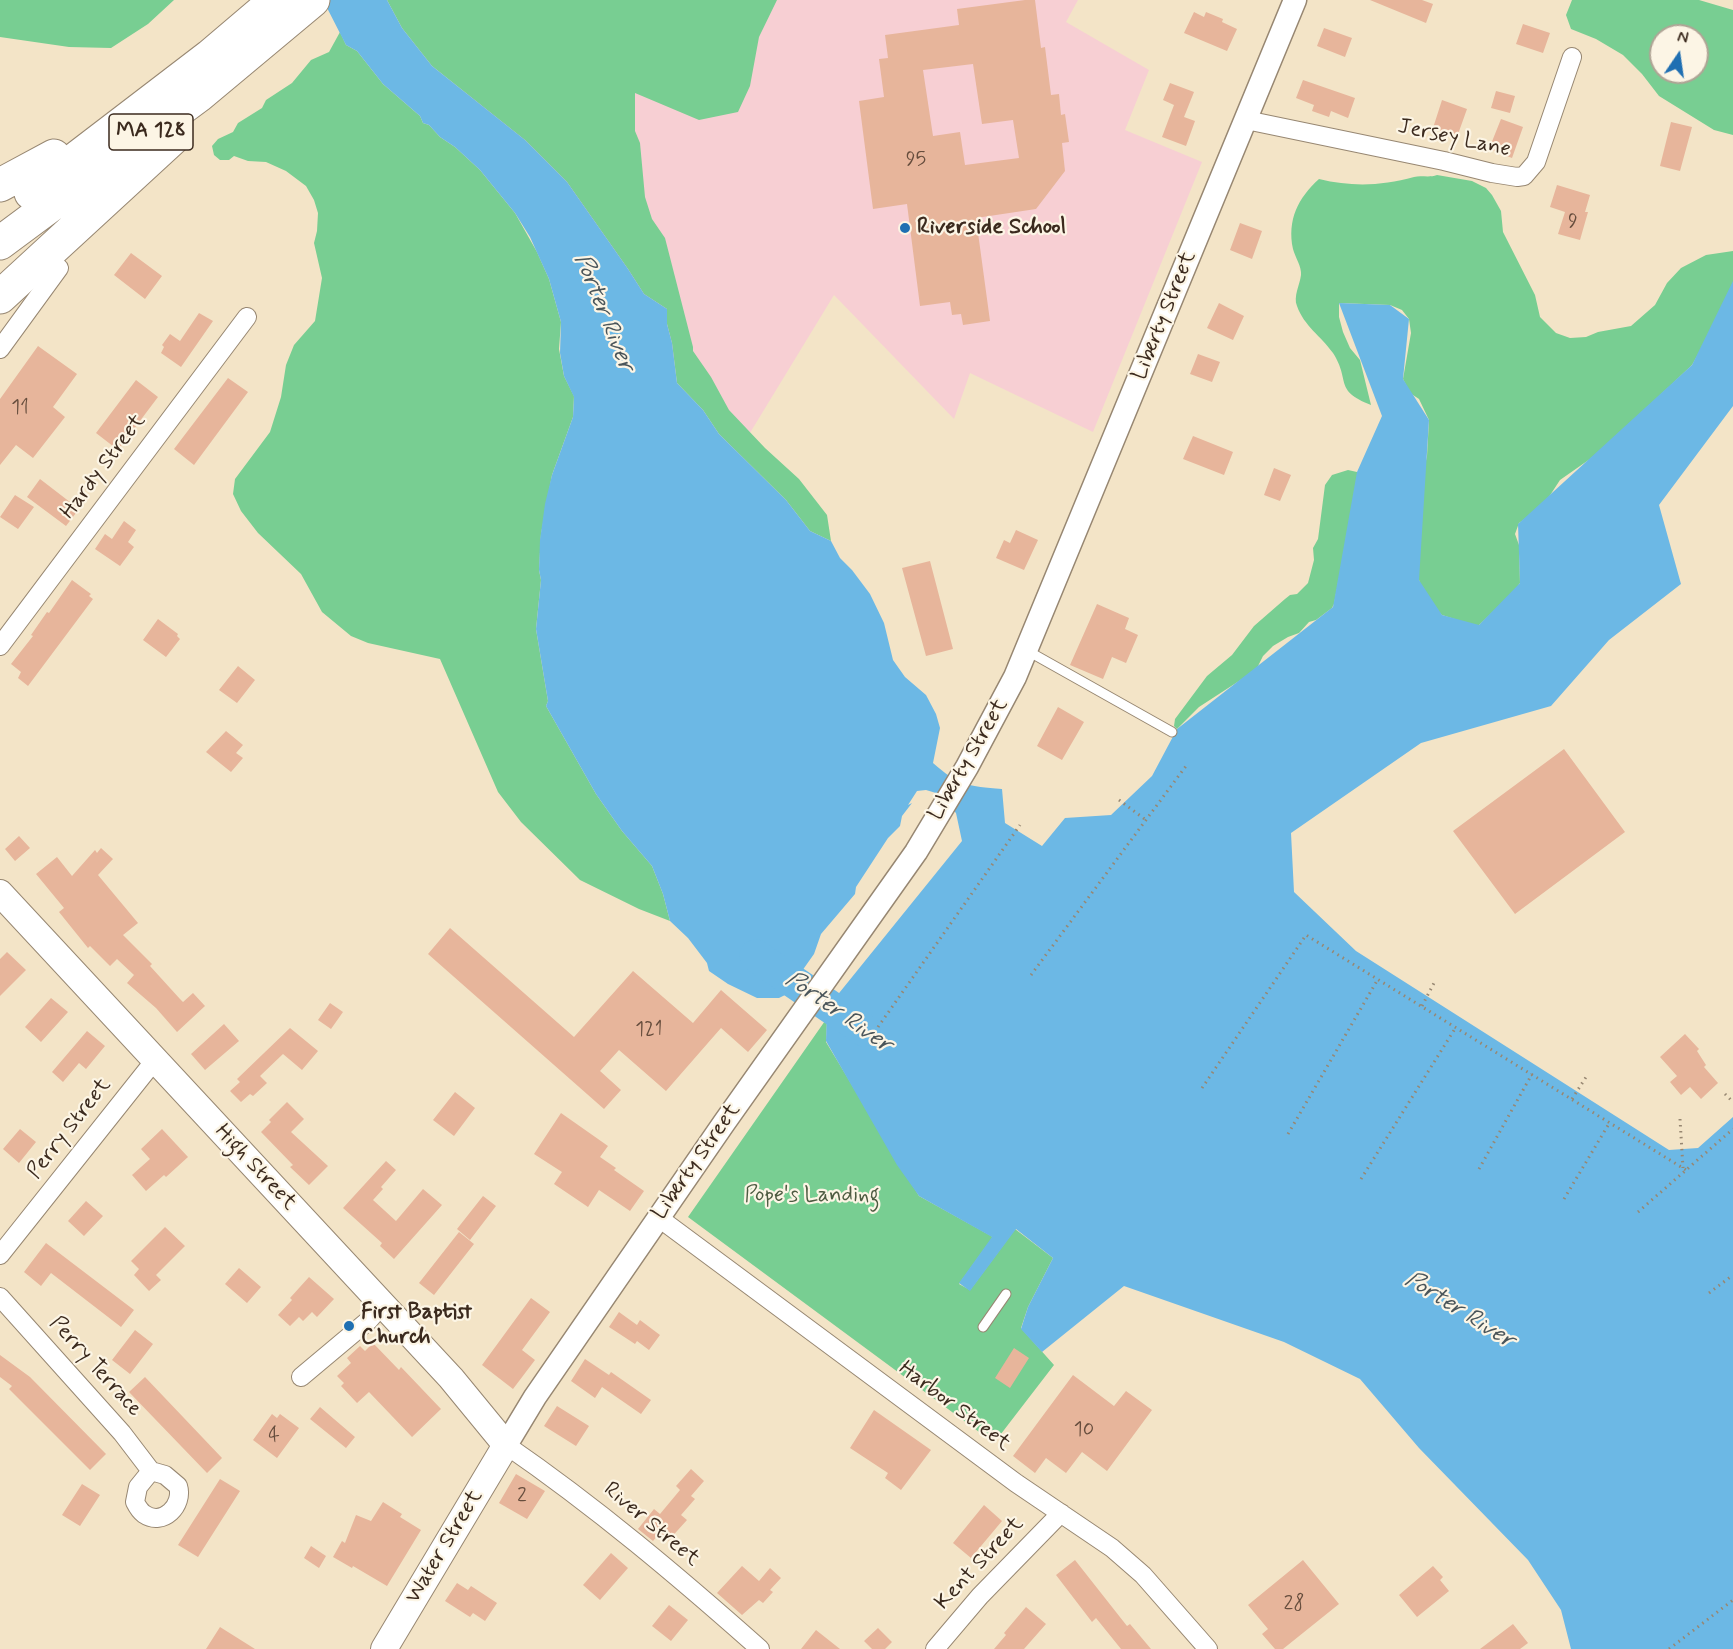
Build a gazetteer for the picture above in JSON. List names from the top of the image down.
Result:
{
  "streets": {
    "highway": ["MA 128"],
    "main road": ["High Street", "Water Street"],
    "street": [
      "Jersey Lane",
      "Liberty Street",
      "Hardy Street",
      "Perry Street",
      "Perry Terrace",
      "Harbor Street",
      "River Street",
      "Kent Street"
    ]
  },
  "crossings": [
    ["Jersey Lane", "Liberty Street"],
    ["Liberty Street", "High Street"],
    ["Liberty Street", "Harbor Street"],
    ["Liberty Street", "River Street"],
    ["Liberty Street", "Water Street"],
    ["Perry Street", "High Street"],
    ["High Street", "River Street"],
    ["High Street", "Water Street"],
    ["Harbor Street", "Kent Street"],
    ["River Street", "Water Street"]
  ],
  "water": ["Porter River"],
  "parks": ["Pope's Landing"],
  "places": ["Riverside School", "First Baptist Church"],
  "house_numbers": [
    "95",
    "9",
    "11",
    "121",
    "10",
    "4",
    "2",
    "28"
  ],
  "north": "top"
}
